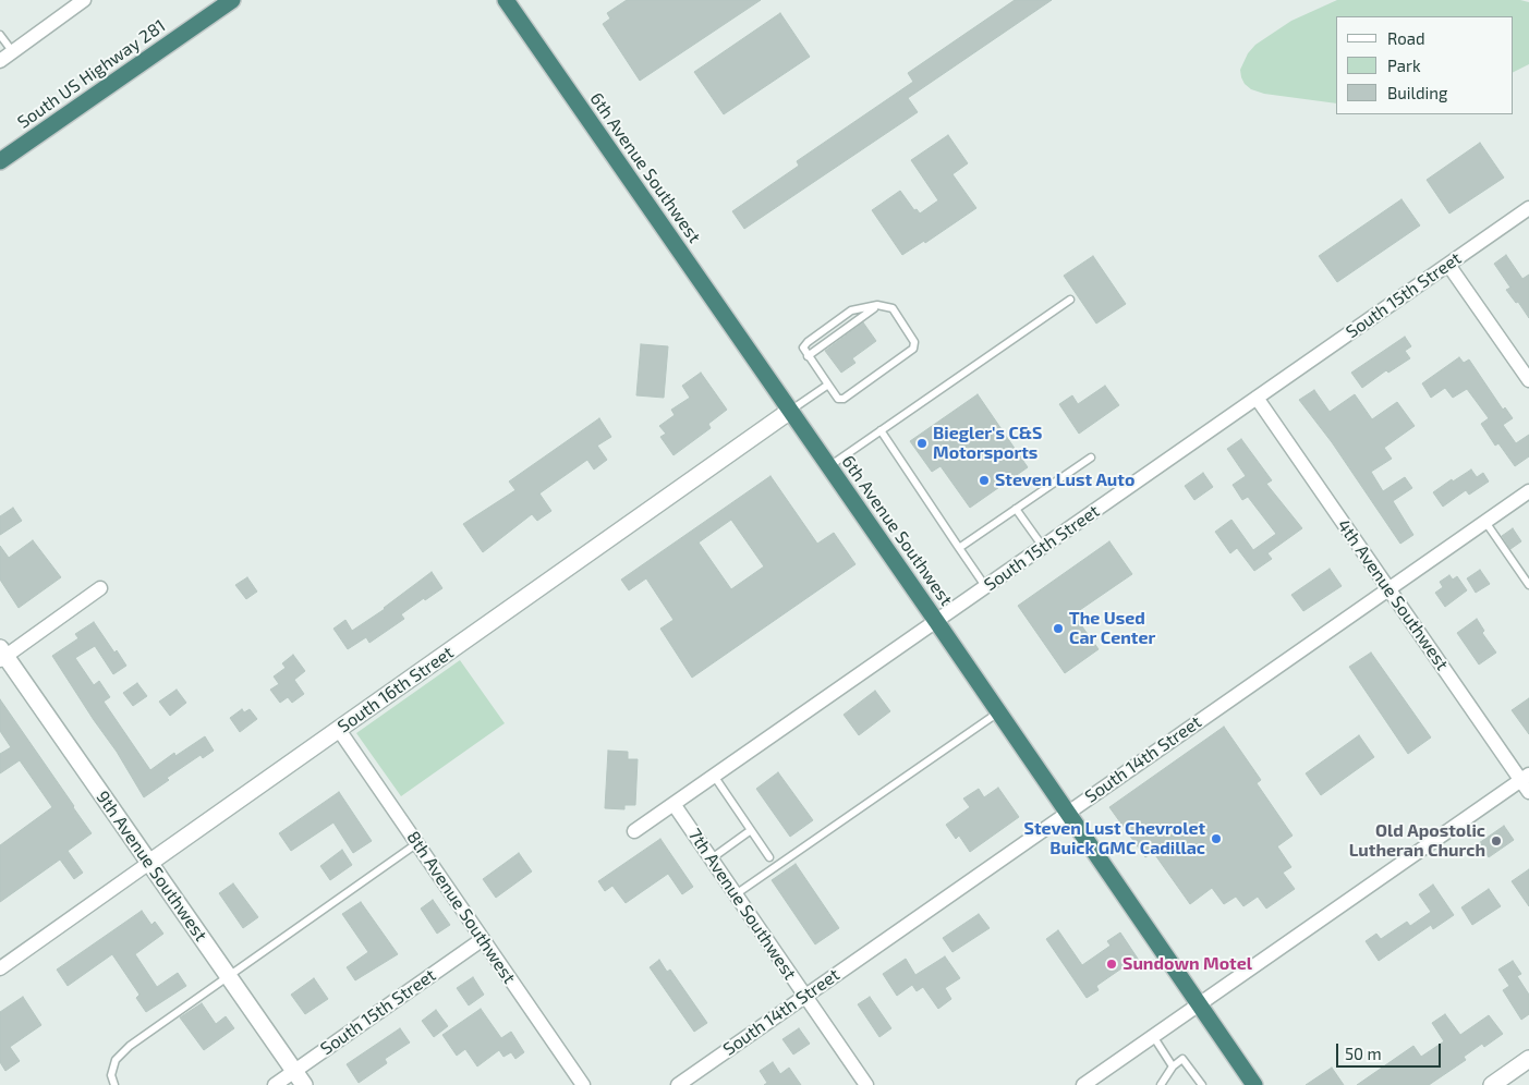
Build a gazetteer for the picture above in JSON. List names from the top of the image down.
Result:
{
  "streets": {
    "highway": ["South US Highway 281", "6th Avenue Southwest"],
    "street": [
      "South 15th Street",
      "4th Avenue Southwest",
      "South 16th Street",
      "South 14th Street",
      "9th Avenue Southwest",
      "7th Avenue Southwest",
      "8th Avenue Southwest"
    ]
  },
  "crossings": [
    ["6th Avenue Southwest", "South 15th Street"],
    ["6th Avenue Southwest", "South 16th Street"],
    ["6th Avenue Southwest", "South 14th Street"],
    ["South 15th Street", "4th Avenue Southwest"],
    ["South 15th Street", "9th Avenue Southwest"],
    ["South 15th Street", "7th Avenue Southwest"],
    ["South 15th Street", "8th Avenue Southwest"],
    ["4th Avenue Southwest", "South 14th Street"],
    ["South 16th Street", "9th Avenue Southwest"],
    ["South 16th Street", "8th Avenue Southwest"],
    ["South 14th Street", "7th Avenue Southwest"]
  ],
  "places": [
    "Biegler's C&S Motorsports",
    "Steven Lust Auto",
    "The Used Car Center",
    "Steven Lust Chevrolet Buick GMC Cadillac",
    "Old Apostolic Lutheran Church",
    "Sundown Motel"
  ],
  "legend": ["Road", "Park", "Building"],
  "scale_bar": "50 m"
}
